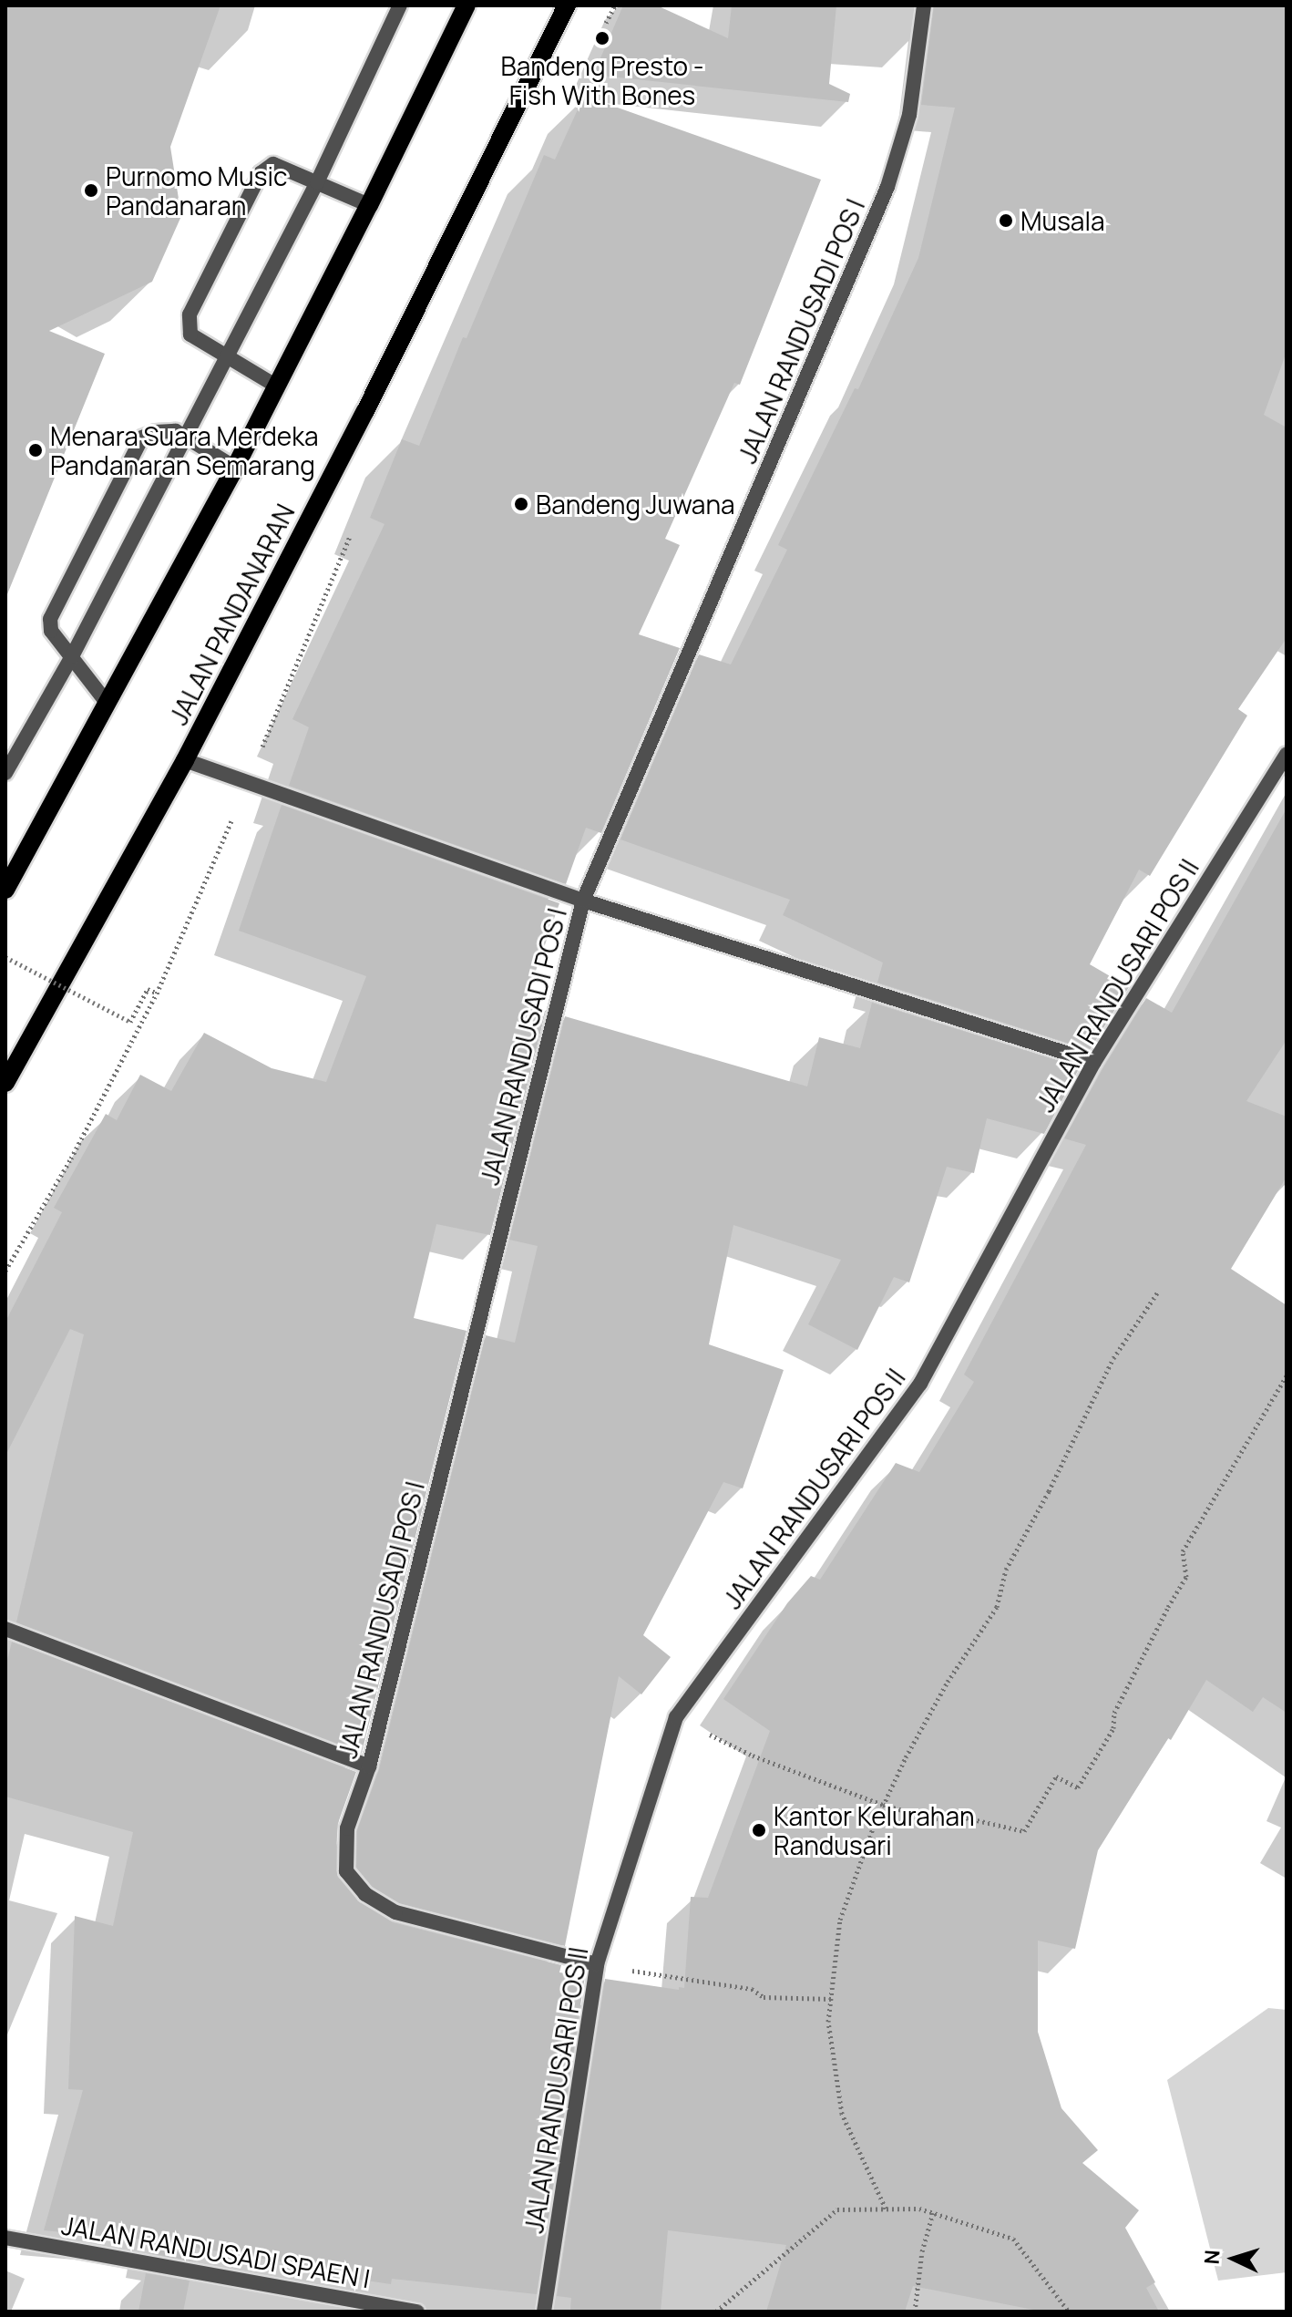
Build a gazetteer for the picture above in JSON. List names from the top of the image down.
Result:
{
  "streets": {
    "main road": ["JALAN PANDANARAN"],
    "street": ["JALAN RANDUSADI POS I", "JALAN RANDUSARI POS II", "JALAN RANDUSADI SPAEN I"]
  },
  "crossings": [
    ["JALAN RANDUSADI POS I", "JALAN RANDUSARI POS II"]
  ],
  "places": [
    "Bandeng Presto - Fish With Bones",
    "Purnomo Music Pandanaran",
    "Musala",
    "Menara Suara Merdeka Pandanaran Semarang",
    "Bandeng Juwana",
    "Kantor Kelurahan Randusari"
  ],
  "north": "left"
}
